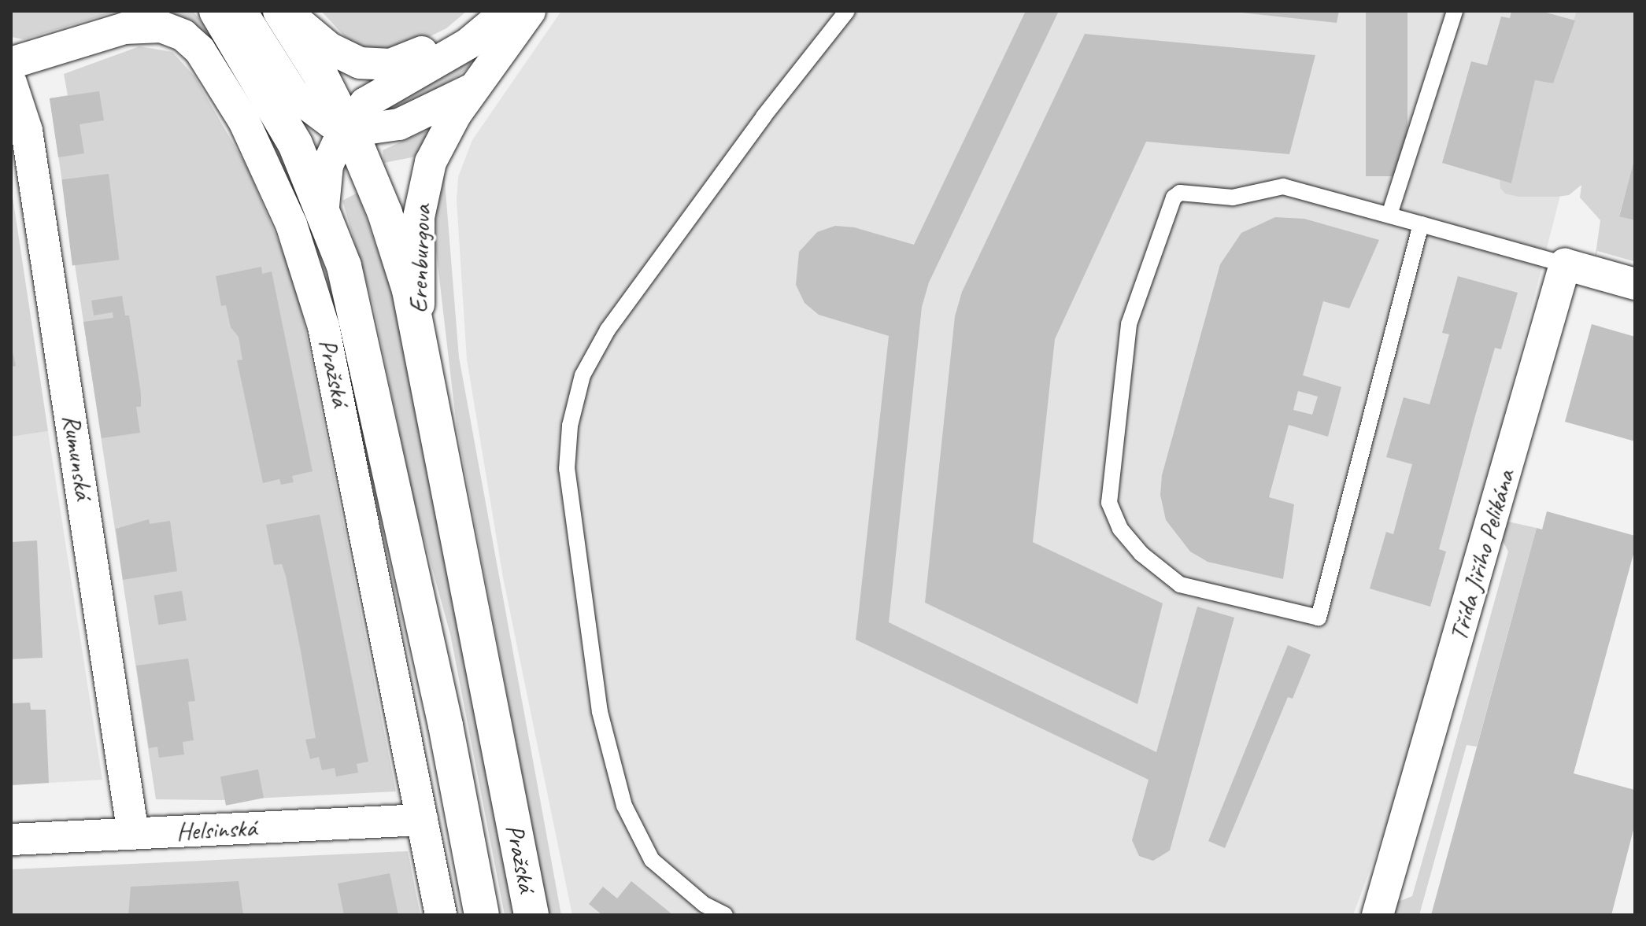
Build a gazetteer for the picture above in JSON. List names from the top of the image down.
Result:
{
  "streets": {
    "main road": ["Pražská"],
    "street": [
      "Erenburgova",
      "Rumunská",
      "Třída Jiřího Pelikána",
      "Helsinská"
    ]
  },
  "crossings": [
    ["Erenburgova", "Pražská"],
    ["Pražská", "Helsinská"],
    ["Rumunská", "Helsinská"]
  ]
}
